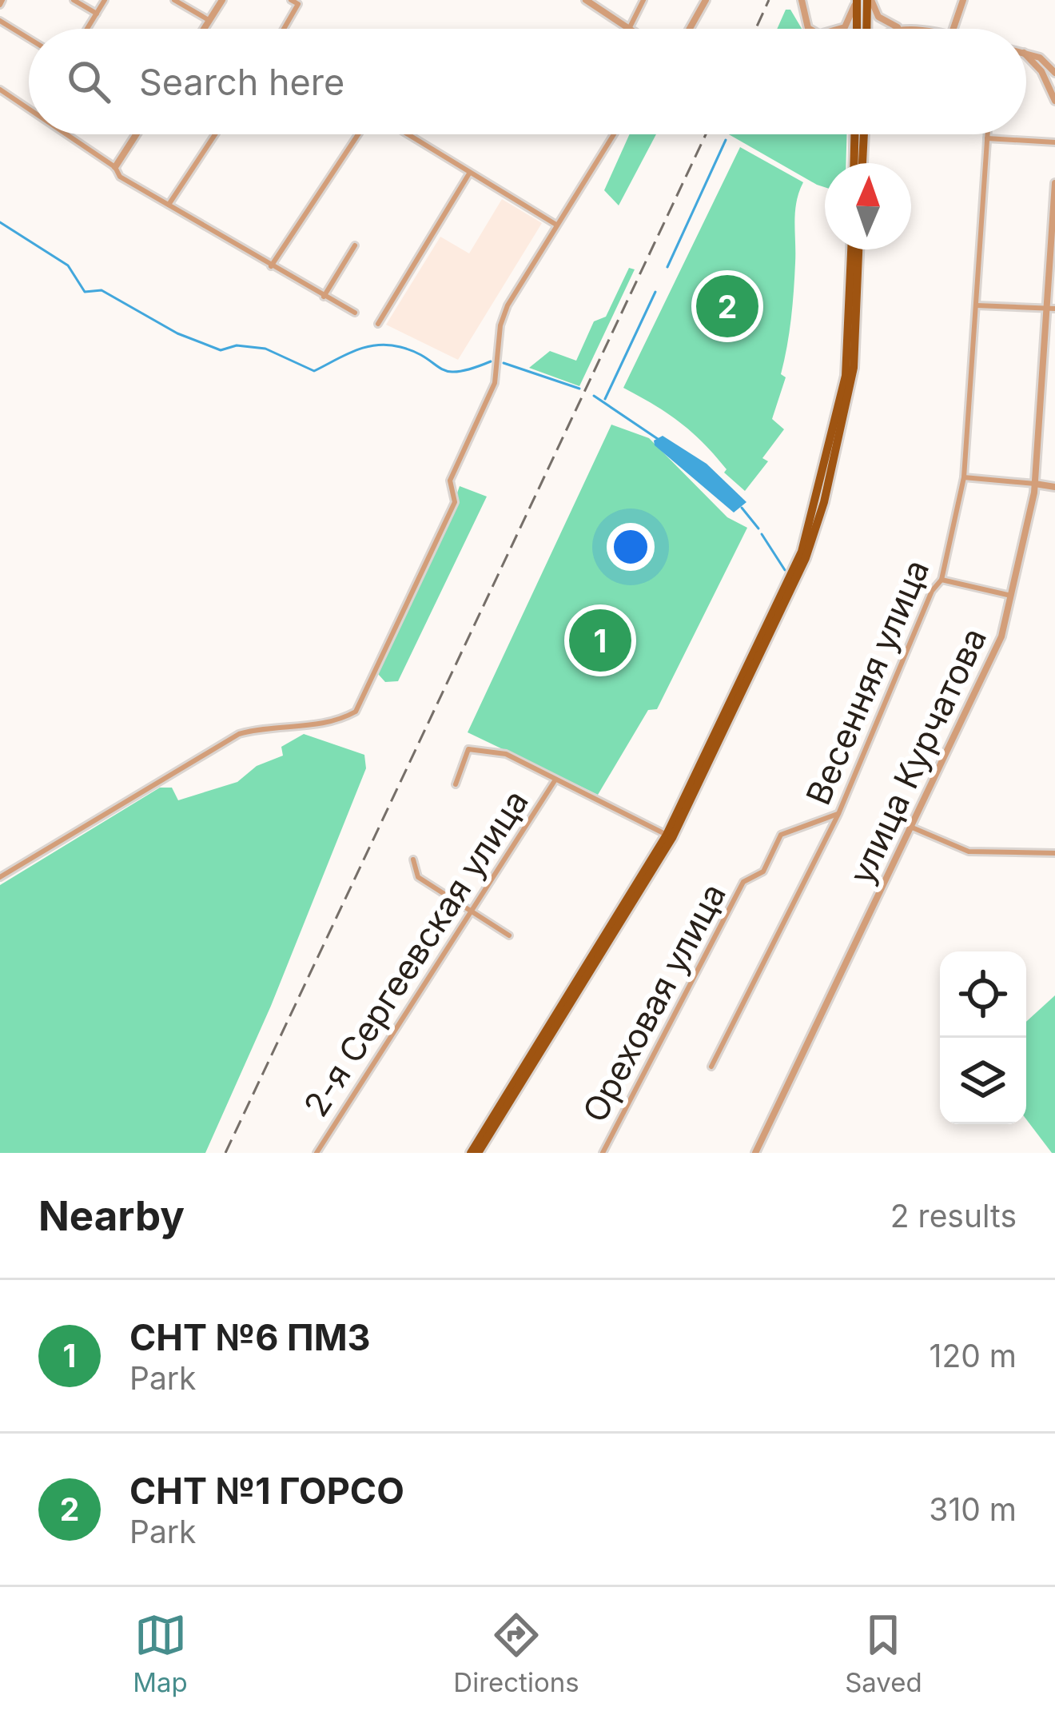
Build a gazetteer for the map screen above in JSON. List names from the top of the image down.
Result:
{
  "streets": {
    "street": [
      "Весенняя улица",
      "улица Курчатова",
      "2-я Сергеевская улица",
      "Ореховая улица"
    ]
  },
  "crossings": [
    ["Весенняя улица", "Ореховая улица"]
  ],
  "north": "top",
  "page": {
    "search": "Search here",
    "pins": ["2", "1"],
    "heading": ["Nearby", "2 results"],
    "list": [
      {
        "mark": "1",
        "name": "СНТ №6 ПМЗ",
        "note": "Park",
        "value": "120 m"
      },
      {
        "mark": "2",
        "name": "СНТ №1 ГОРСО",
        "note": "Park",
        "value": "310 m"
      }
    ],
    "nav": ["Map", "Directions", "Saved"]
  }
}
